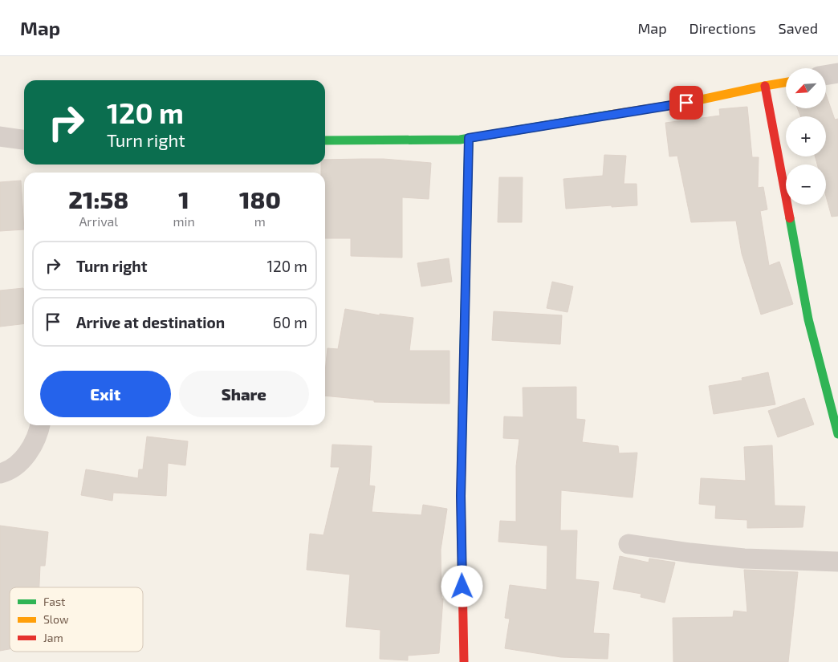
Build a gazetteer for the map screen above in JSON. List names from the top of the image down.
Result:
{
  "legend": ["Fast", "Slow", "Jam"],
  "north": "bottom left",
  "page": {
    "header": "Map",
    "nav": ["Map", "Directions", "Saved"],
    "map_buttons": ["+", "−"],
    "turn": ["120 m", "Turn right"],
    "eta": [
      "21:58",
      "Arrival",
      "1",
      "min",
      "180",
      "m"
    ],
    "list": [
      {
        "name": "Turn right",
        "value": "120 m"
      },
      {
        "name": "Arrive at destination",
        "value": "60 m"
      }
    ],
    "buttons": ["Exit", "Share"]
  }
}
